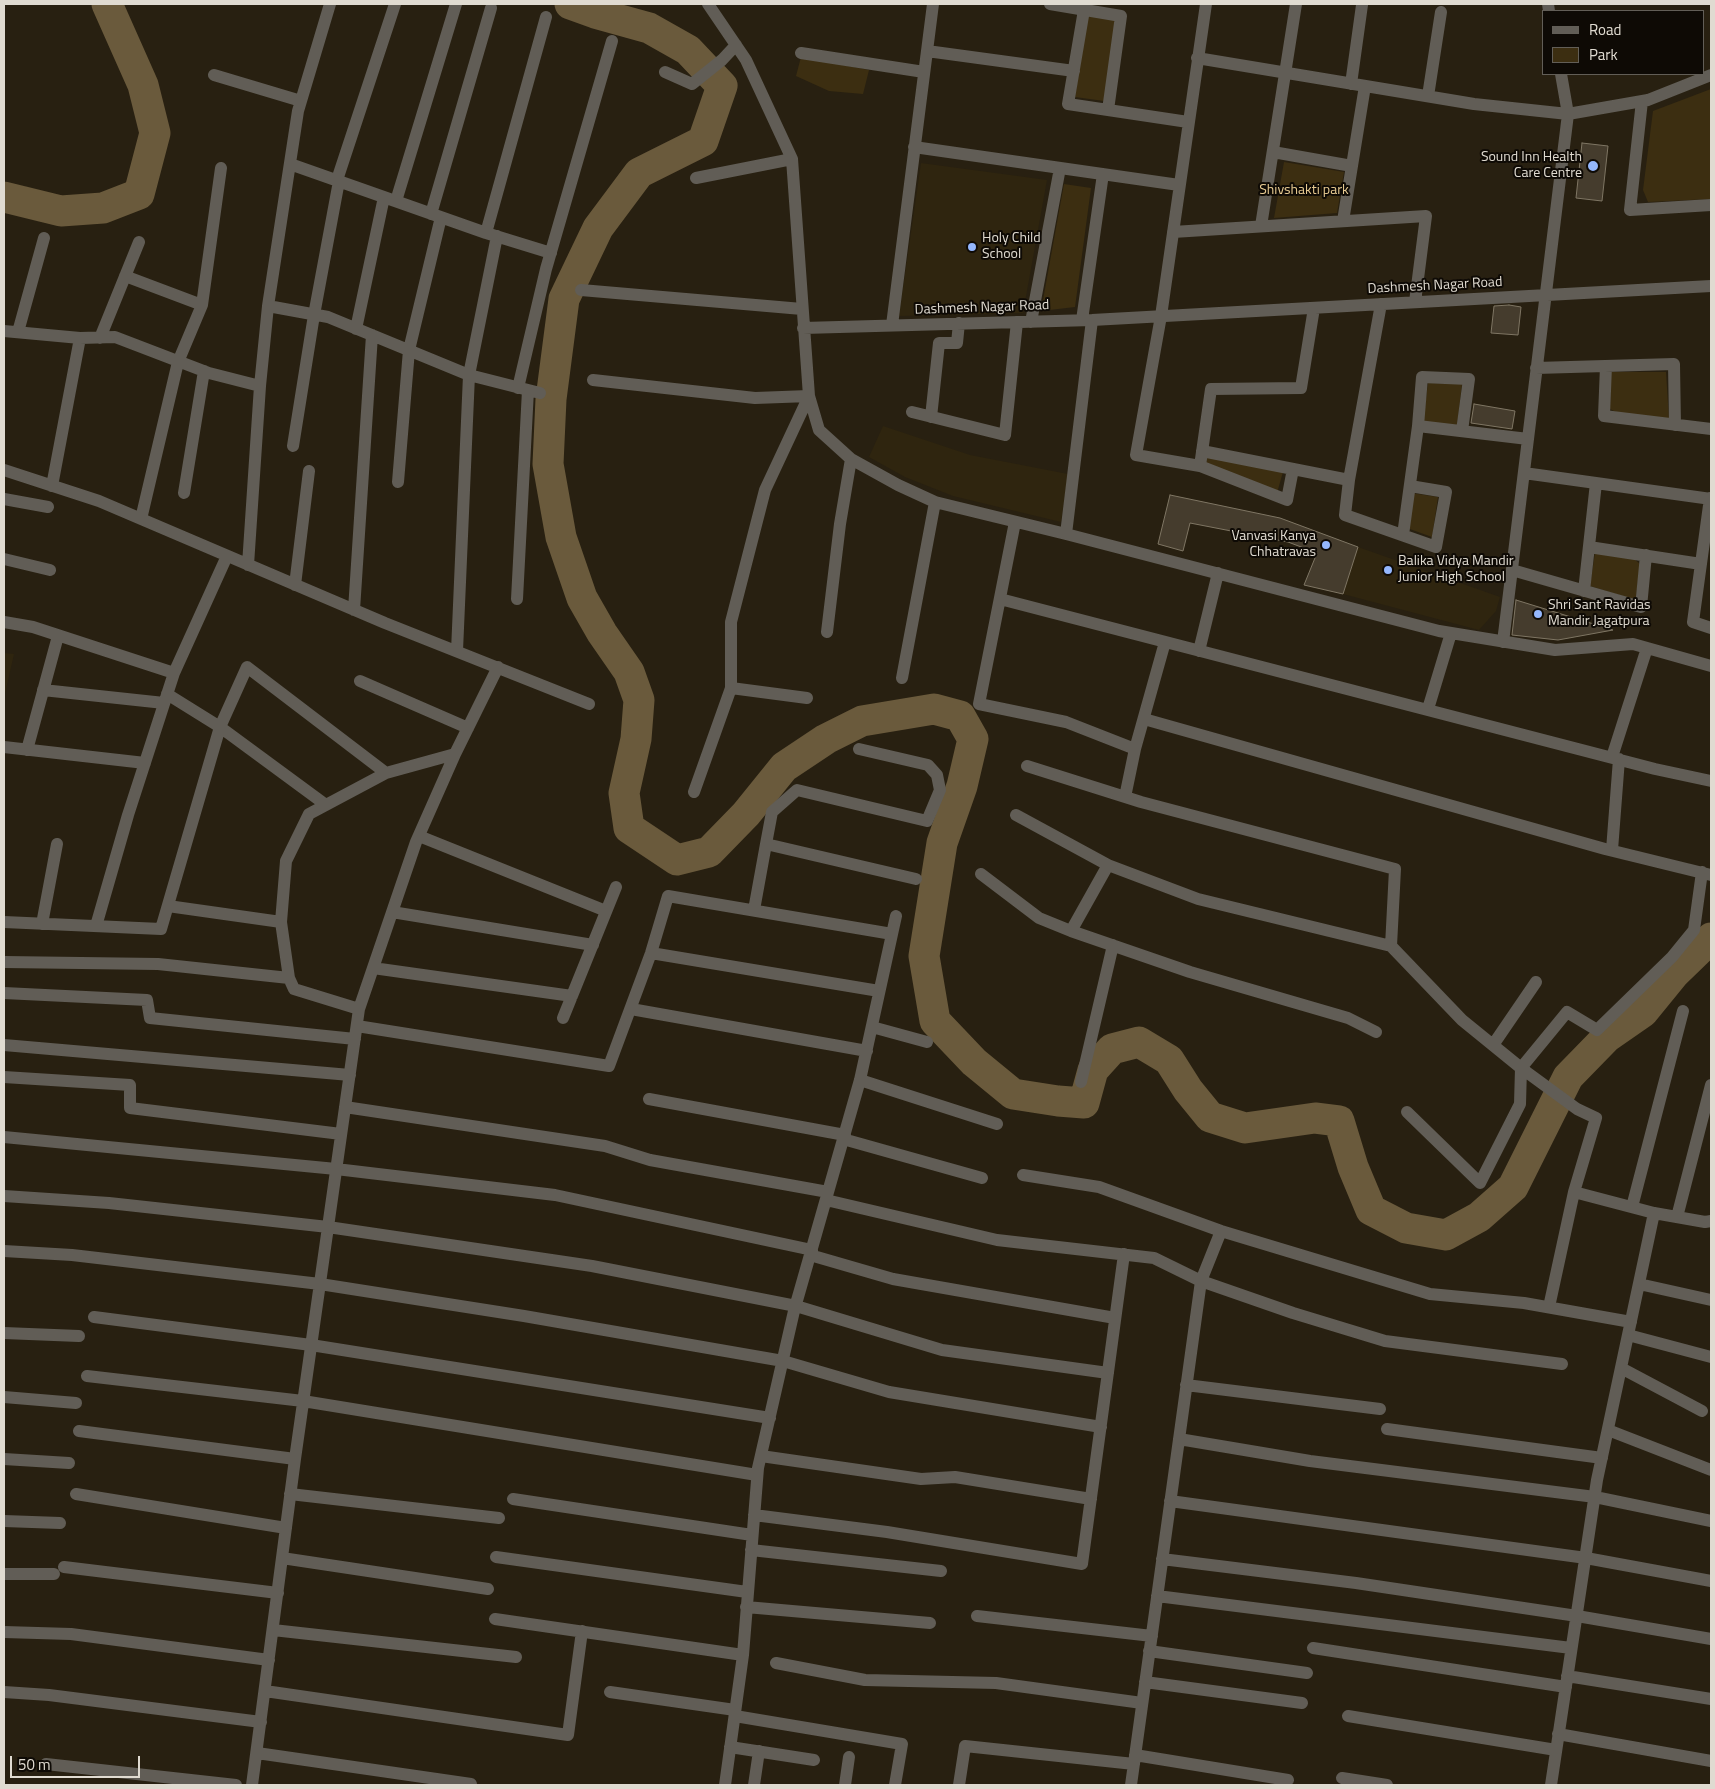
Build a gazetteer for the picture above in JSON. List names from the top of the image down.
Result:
{
  "streets": {
    "street": ["Dashmesh Nagar Road"]
  },
  "parks": ["Shivshakti park"],
  "places": [
    "Sound Inn Health Care Centre",
    "Holy Child School",
    "Vanvasi Kanya Chhatravas",
    "Balika Vidya Mandir Junior High School",
    "Shri Sant Ravidas Mandir Jagatpura"
  ],
  "legend": ["Road", "Park"],
  "scale_bar": "50 m"
}
